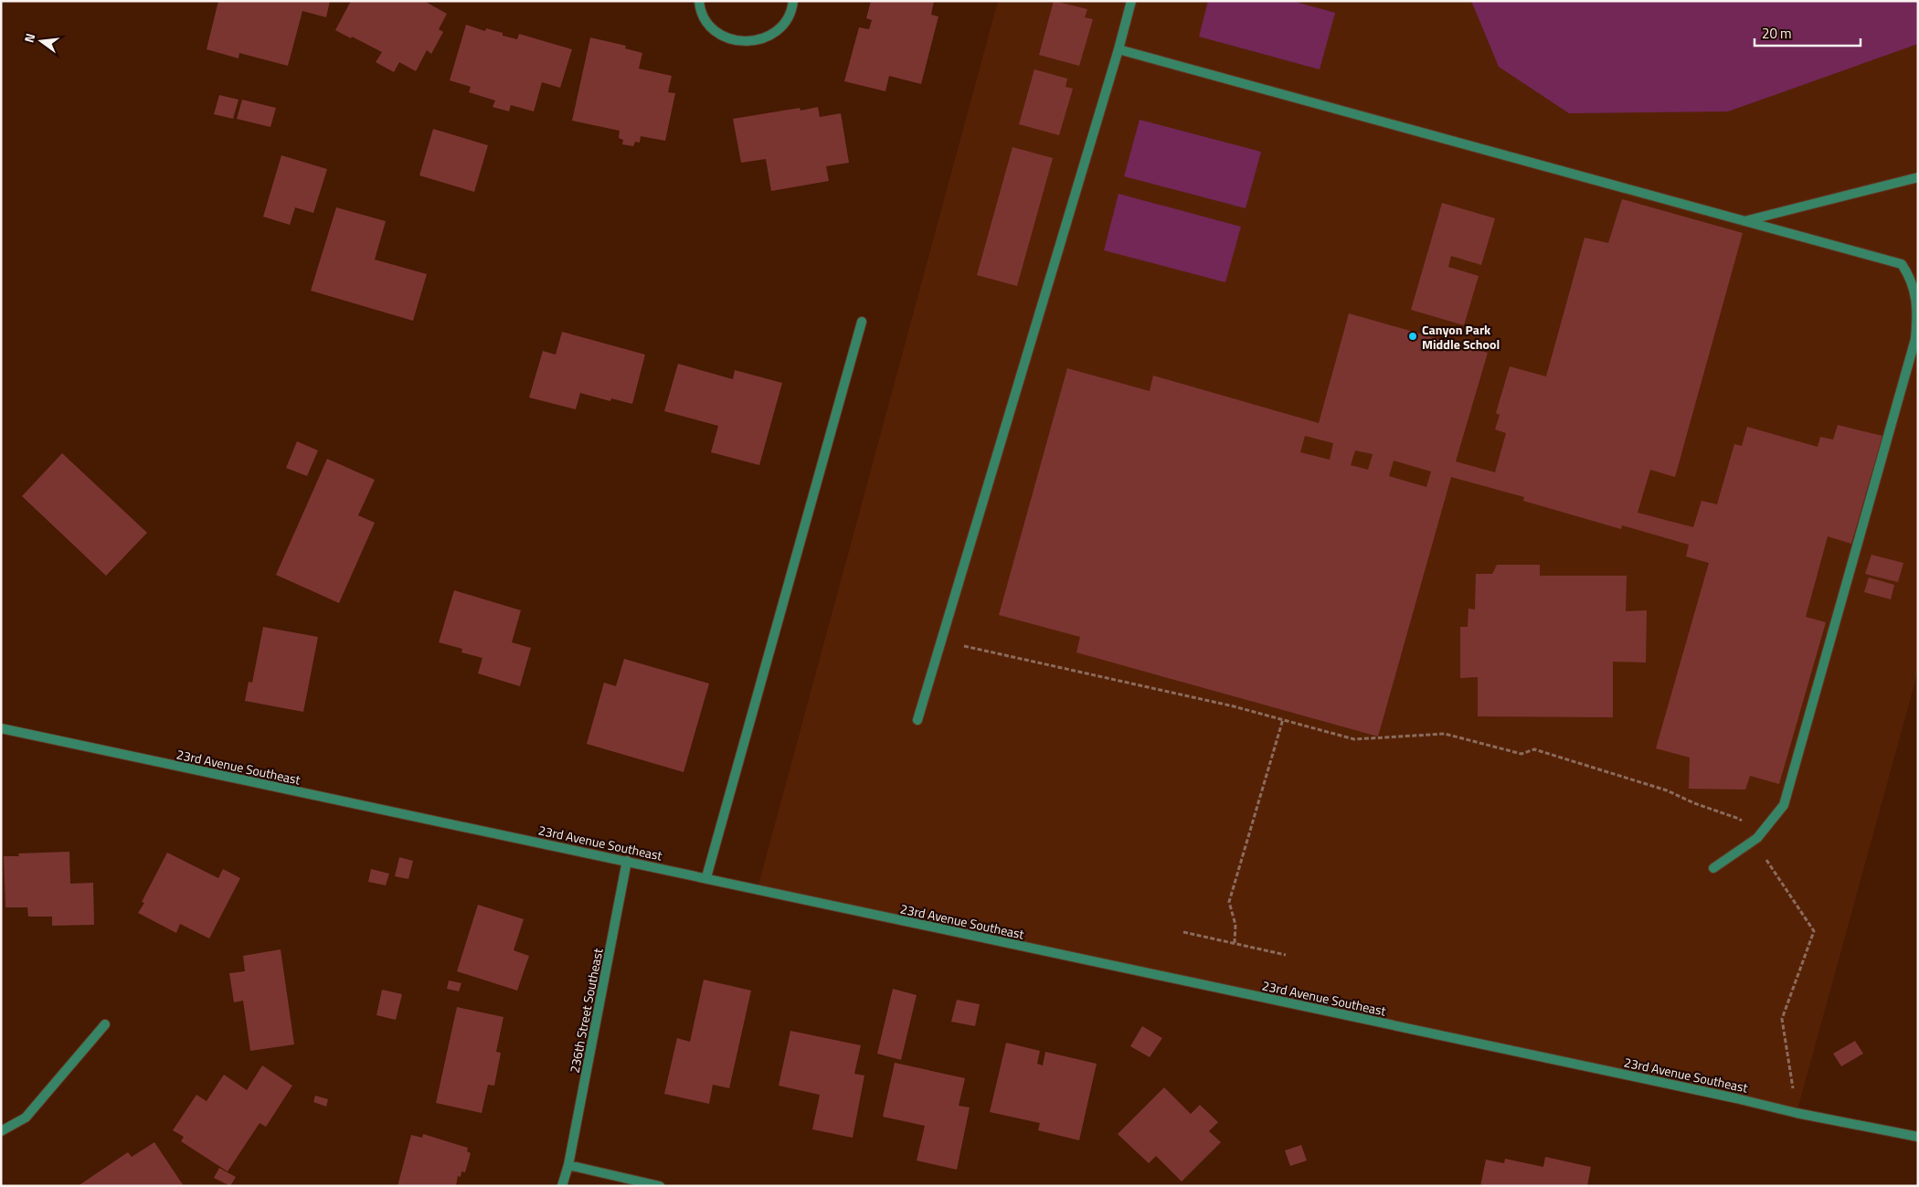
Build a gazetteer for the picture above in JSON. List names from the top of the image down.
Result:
{
  "streets": {
    "street": ["23rd Avenue Southeast", "236th Street Southeast"]
  },
  "crossings": [
    ["23rd Avenue Southeast", "236th Street Southeast"]
  ],
  "places": ["Canyon Park Middle School"],
  "scale_bar": "20 m",
  "north": "left"
}
